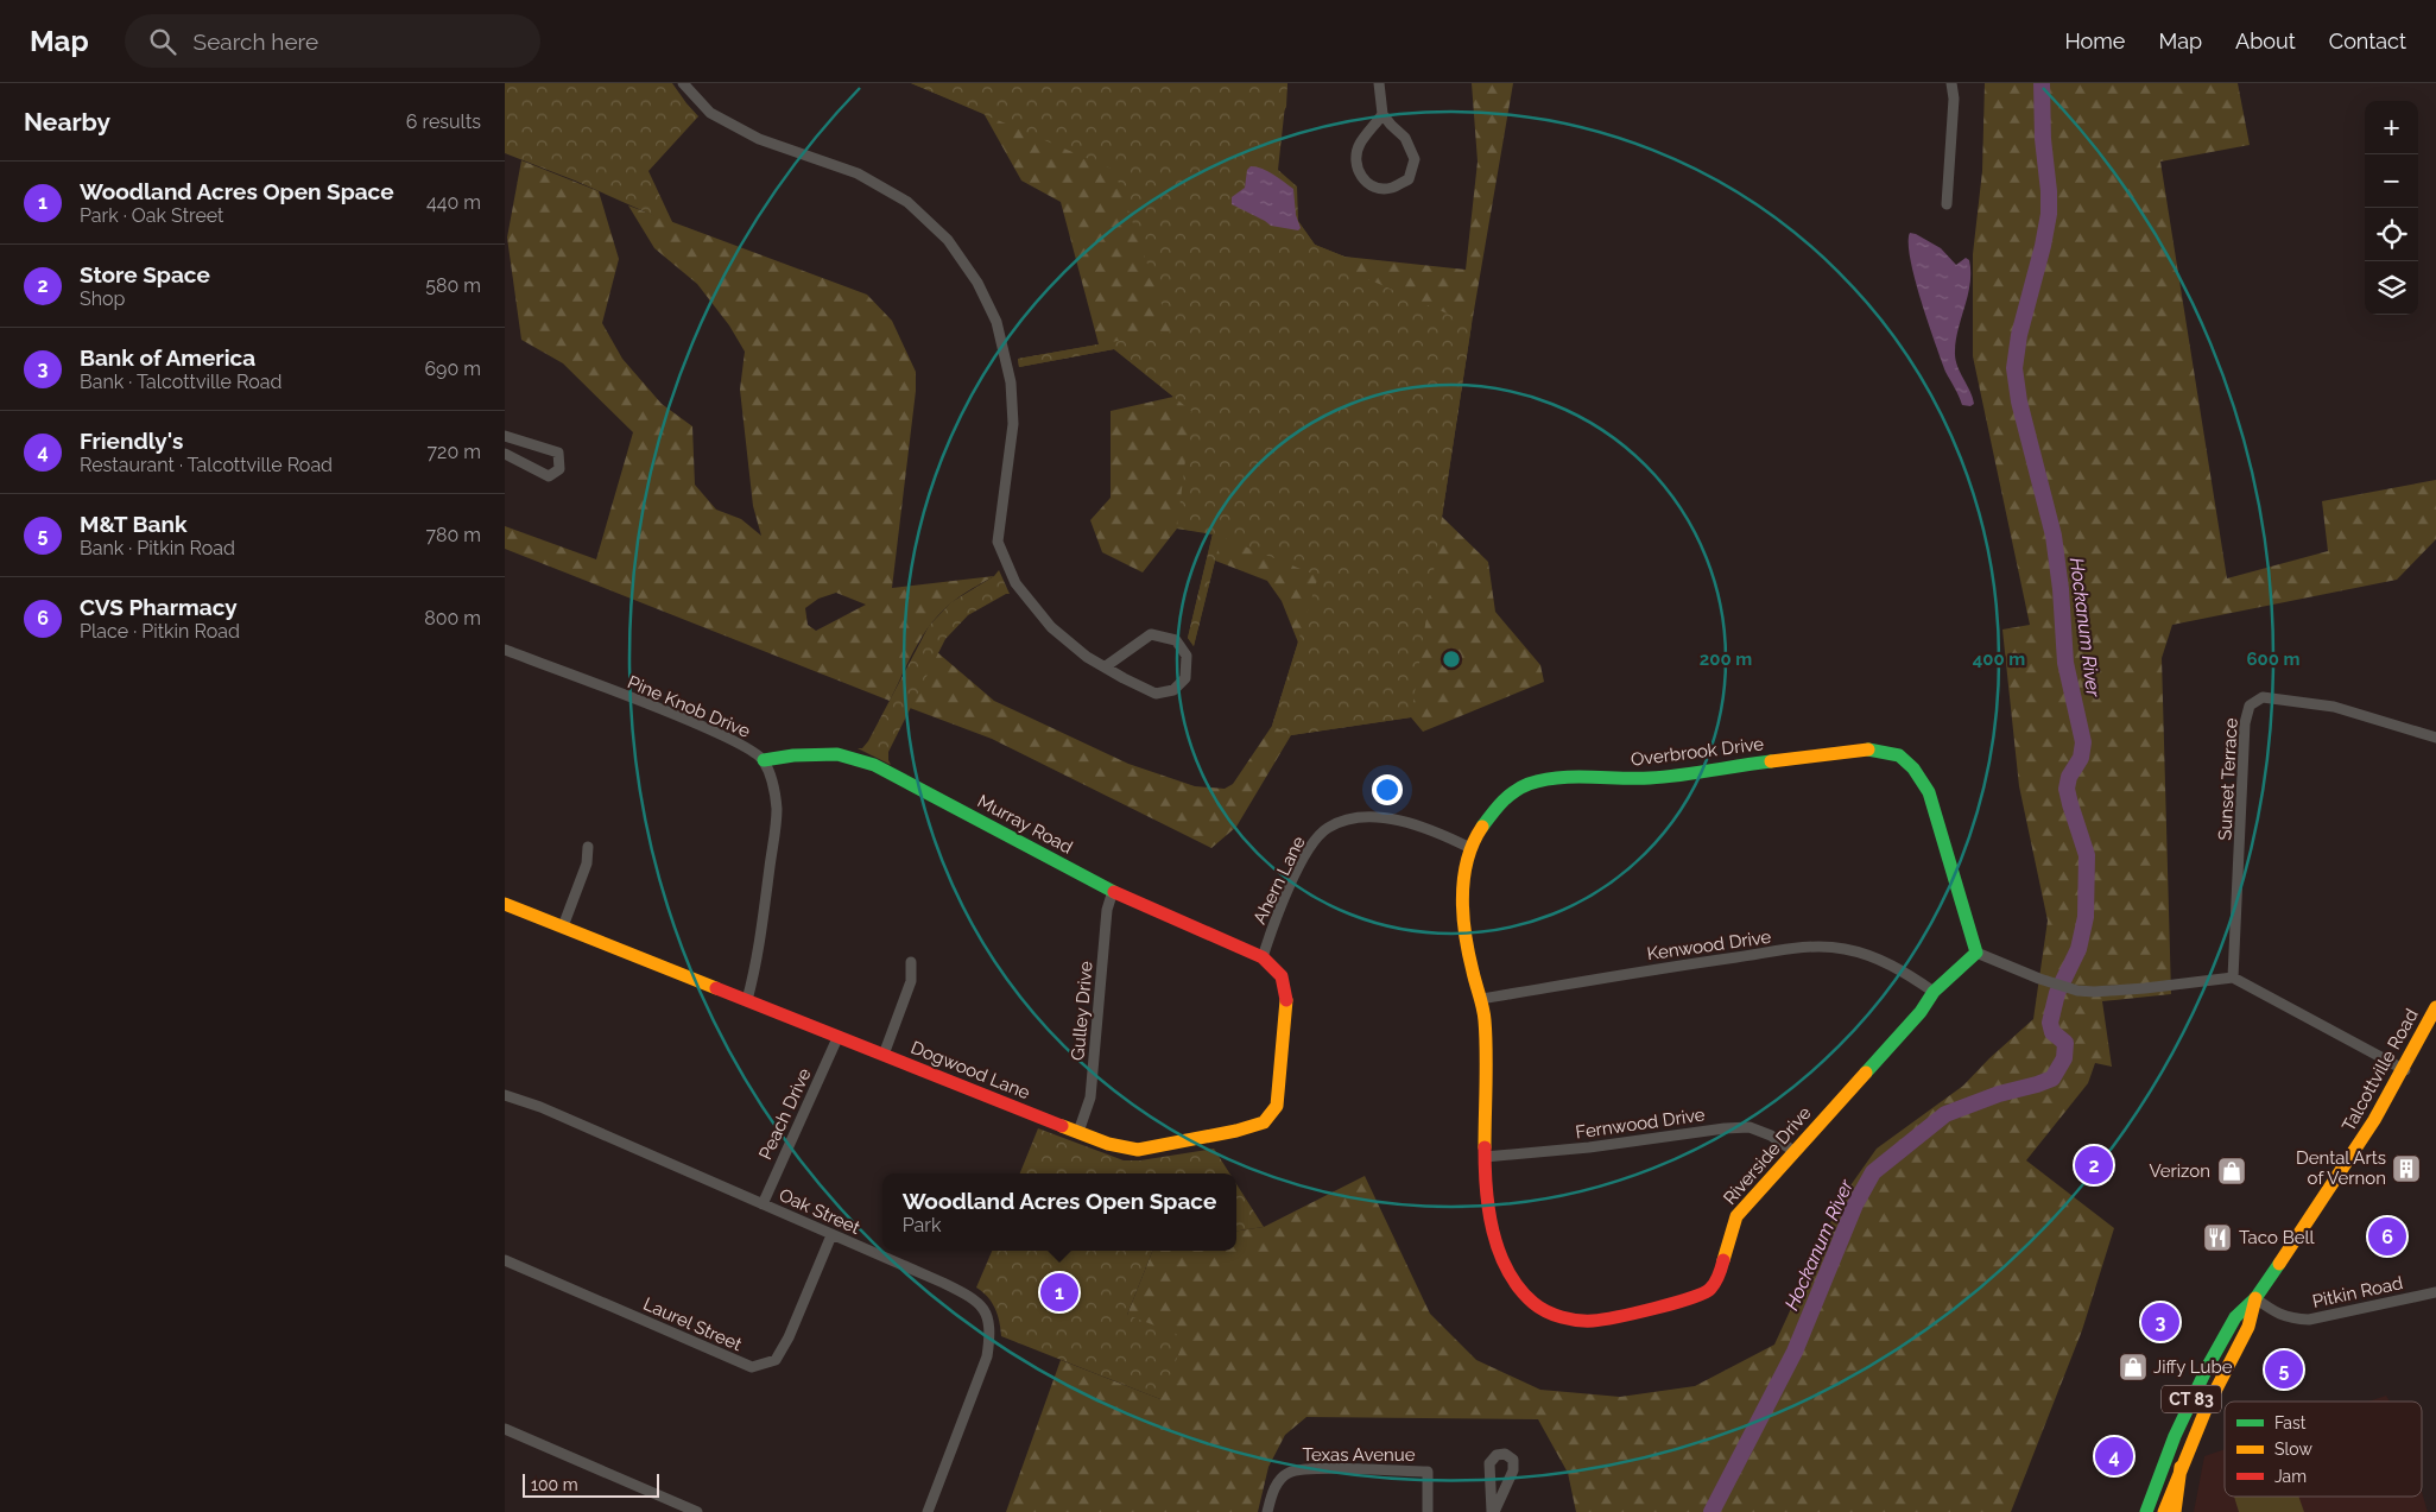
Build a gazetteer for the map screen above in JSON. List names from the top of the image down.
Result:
{
  "streets": {
    "main road": [
      "Overbrook Drive",
      "Murray Road",
      "Dogwood Lane",
      "Talcottville Road",
      "Riverside Drive",
      "CT 83"
    ],
    "street": [
      "Pine Knob Drive",
      "Sunset Terrace",
      "Ahern Lane",
      "Kenwood Drive",
      "Gulley Drive",
      "Peach Drive",
      "Fernwood Drive",
      "Oak Street",
      "Pitkin Road",
      "Laurel Street",
      "Texas Avenue"
    ]
  },
  "crossings": [
    ["Pine Knob Drive", "Murray Road"],
    ["Pine Knob Drive", "Dogwood Lane"],
    ["Overbrook Drive", "Ahern Lane"],
    ["Overbrook Drive", "Kenwood Drive"],
    ["Overbrook Drive", "Riverside Drive"],
    ["Murray Road", "Ahern Lane"],
    ["Murray Road", "Gulley Drive"],
    ["Murray Road", "Dogwood Lane"],
    ["Ahern Lane", "Dogwood Lane"],
    ["Kenwood Drive", "Riverside Drive"],
    ["Gulley Drive", "Dogwood Lane"],
    ["Dogwood Lane", "Peach Drive"],
    ["Talcottville Road", "Pitkin Road"],
    ["Peach Drive", "Oak Street"],
    ["Fernwood Drive", "Riverside Drive"],
    ["Oak Street", "Laurel Street"]
  ],
  "water": ["Hockanum River"],
  "places": {
    "building": ["Dental Arts of Vernon"],
    "shop": ["Verizon", "Jiffy Lube"],
    "restaurant": ["Taco Bell"]
  },
  "legend": ["Fast", "Slow", "Jam"],
  "scale_bar": "100 m",
  "page": {
    "header": "Map",
    "search": "Search here",
    "nav": [
      "Home",
      "Map",
      "About",
      "Contact"
    ],
    "heading": ["Nearby", "6 results"],
    "map_buttons": ["+", "−"],
    "list": [
      {
        "mark": "1",
        "name": "Woodland Acres Open Space",
        "note": "Park · Oak Street",
        "value": "440 m"
      },
      {
        "mark": "2",
        "name": "Store Space",
        "note": "Shop",
        "value": "580 m"
      },
      {
        "mark": "3",
        "name": "Bank of America",
        "note": "Bank · Talcottville Road",
        "value": "690 m"
      },
      {
        "mark": "4",
        "name": "Friendly's",
        "note": "Restaurant · Talcottville Road",
        "value": "720 m"
      },
      {
        "mark": "5",
        "name": "M&T Bank",
        "note": "Bank · Pitkin Road",
        "value": "780 m"
      },
      {
        "mark": "6",
        "name": "CVS Pharmacy",
        "note": "Place · Pitkin Road",
        "value": "800 m"
      }
    ],
    "pins": [
      "2",
      "6",
      "1",
      "3",
      "5",
      "4"
    ],
    "popup": ["Woodland Acres Open Space", "Park"],
    "scale": "100 m"
  },
  "rings": ["200 m", "400 m", "600 m"]
}
